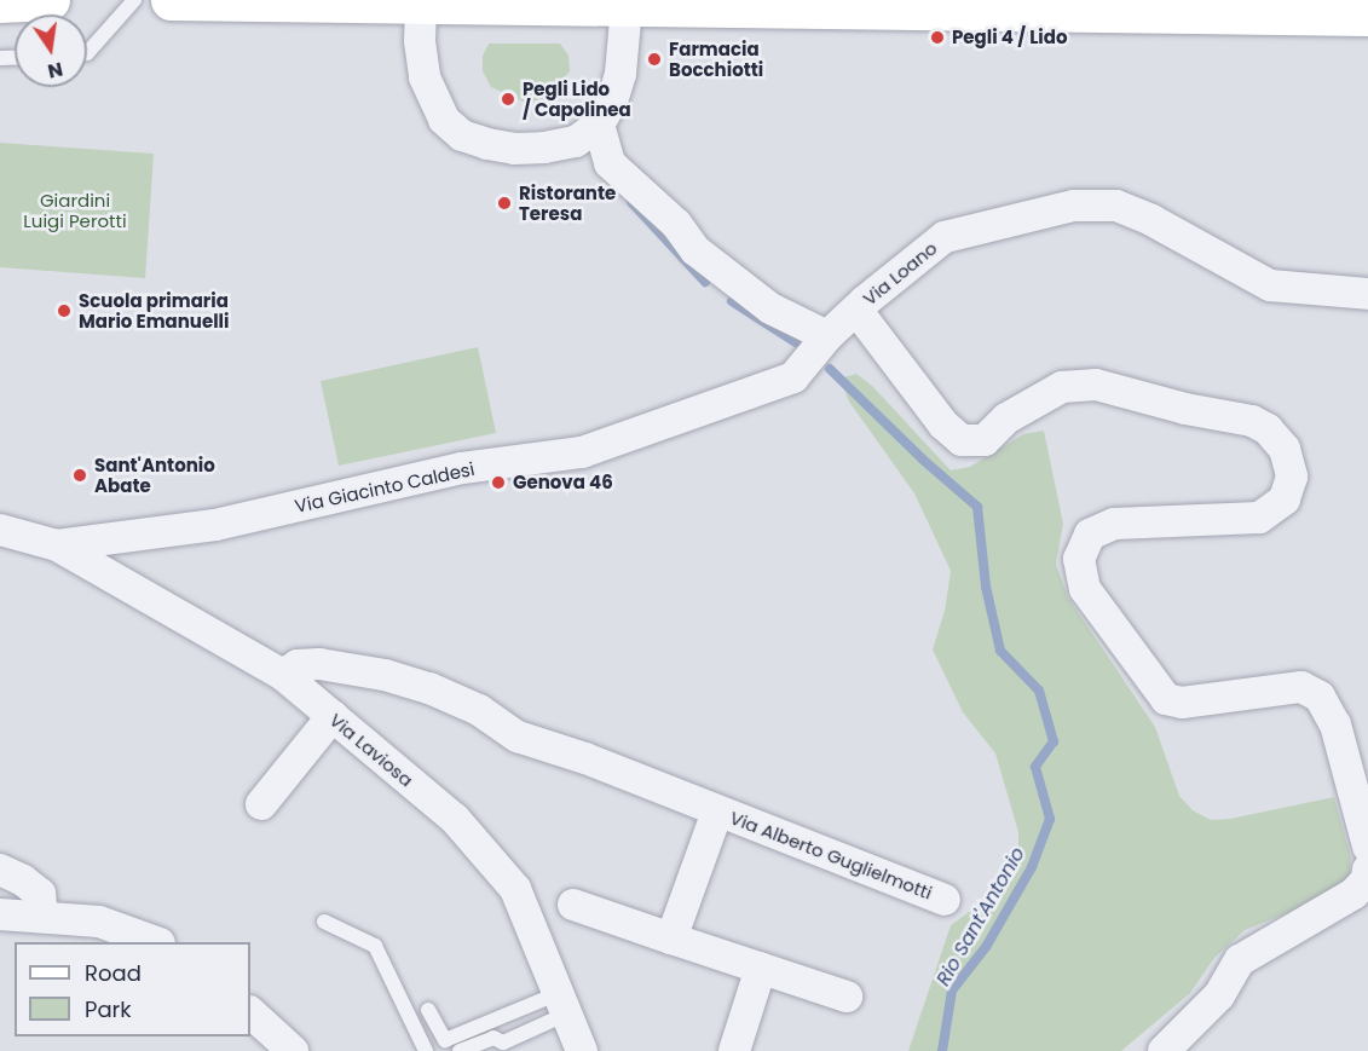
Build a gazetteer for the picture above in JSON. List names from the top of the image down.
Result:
{
  "streets": {
    "street": [
      "Via Loano",
      "Via Giacinto Caldesi",
      "Via Laviosa",
      "Via Alberto Guglielmotti"
    ]
  },
  "crossings": [
    ["Via Loano", "Via Giacinto Caldesi"],
    ["Via Giacinto Caldesi", "Via Laviosa"],
    ["Via Laviosa", "Via Alberto Guglielmotti"]
  ],
  "water": ["Rio Sant'Antonio"],
  "parks": ["Giardini Luigi Perotti"],
  "places": [
    "Pegli 4 / Lido",
    "Farmacia Bocchiotti",
    "Pegli Lido / Capolinea",
    "Ristorante Teresa",
    "Scuola primaria Mario Emanuelli",
    "Sant'Antonio Abate",
    "Genova 46"
  ],
  "legend": ["Road", "Park"],
  "north": "bottom"
}
